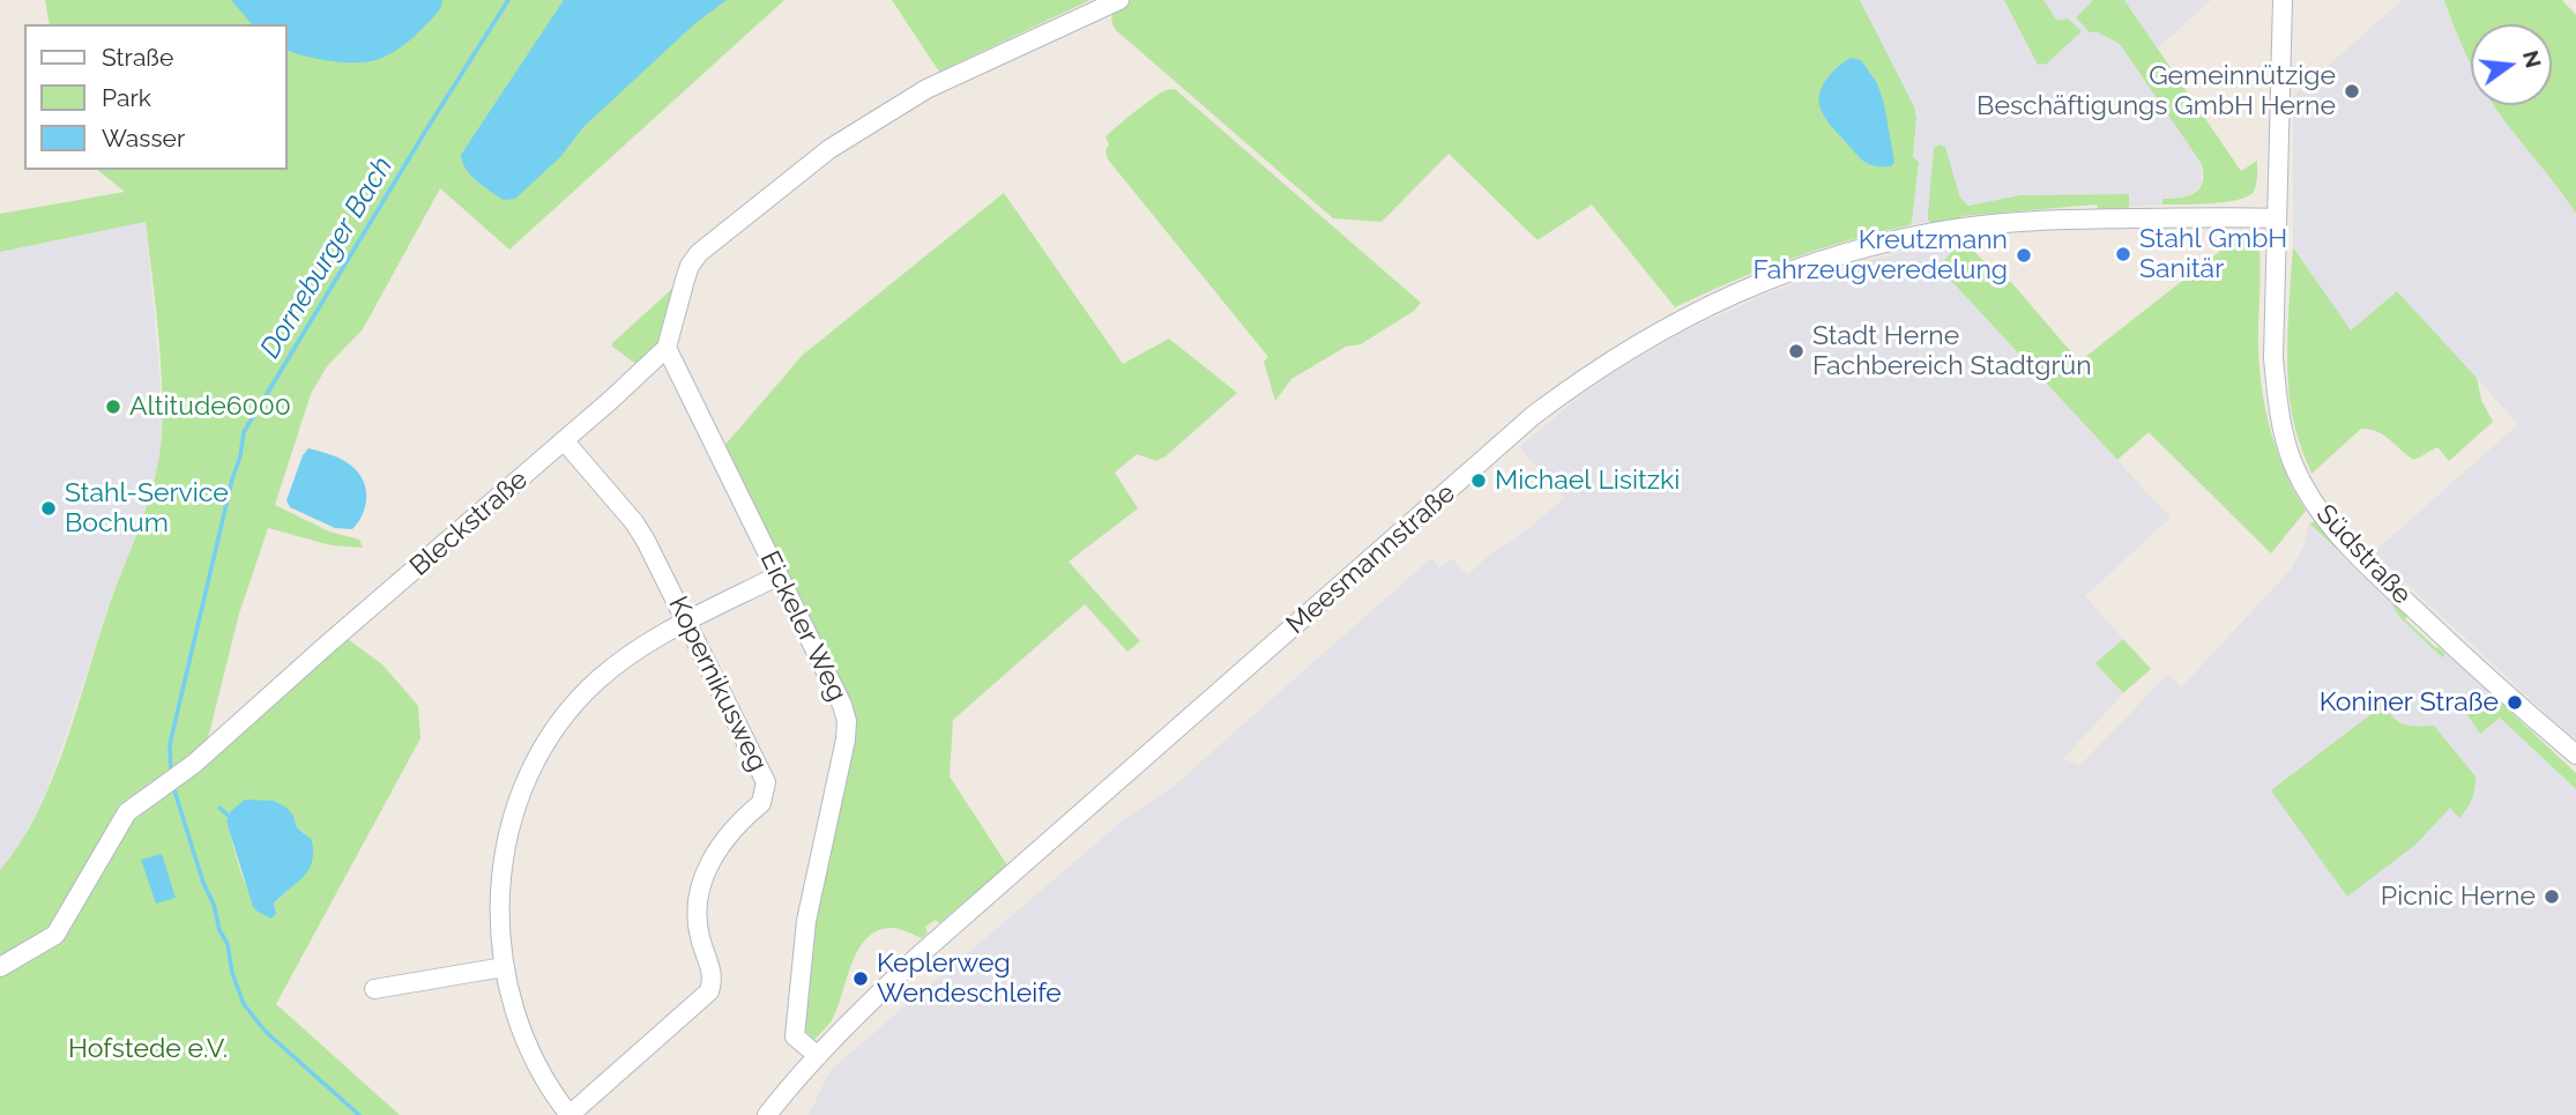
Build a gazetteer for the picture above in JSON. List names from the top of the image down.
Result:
{
  "streets": {
    "street": [
      "Bleckstraße",
      "Südstraße",
      "Meesmannstraße",
      "Eickeler Weg",
      "Kopernikusweg"
    ]
  },
  "crossings": [
    ["Bleckstraße", "Eickeler Weg"],
    ["Bleckstraße", "Kopernikusweg"],
    ["Südstraße", "Meesmannstraße"],
    ["Meesmannstraße", "Eickeler Weg"]
  ],
  "water": ["Dorneburger Bach"],
  "parks": ["Hofstede e.V."],
  "places": [
    "Gemeinnützige Beschäftigungs GmbH Herne",
    "Stahl GmbH Sanitär",
    "Kreutzmann Fahrzeugveredelung",
    "Stadt Herne Fachbereich Stadtgrün",
    "Altitude6000",
    "Michael Lisitzki",
    "Stahl-Service Bochum",
    "Koniner Straße",
    "Picnic Herne",
    "Keplerweg Wendeschleife"
  ],
  "legend": ["Straße", "Park", "Wasser"],
  "north": "right"
}
